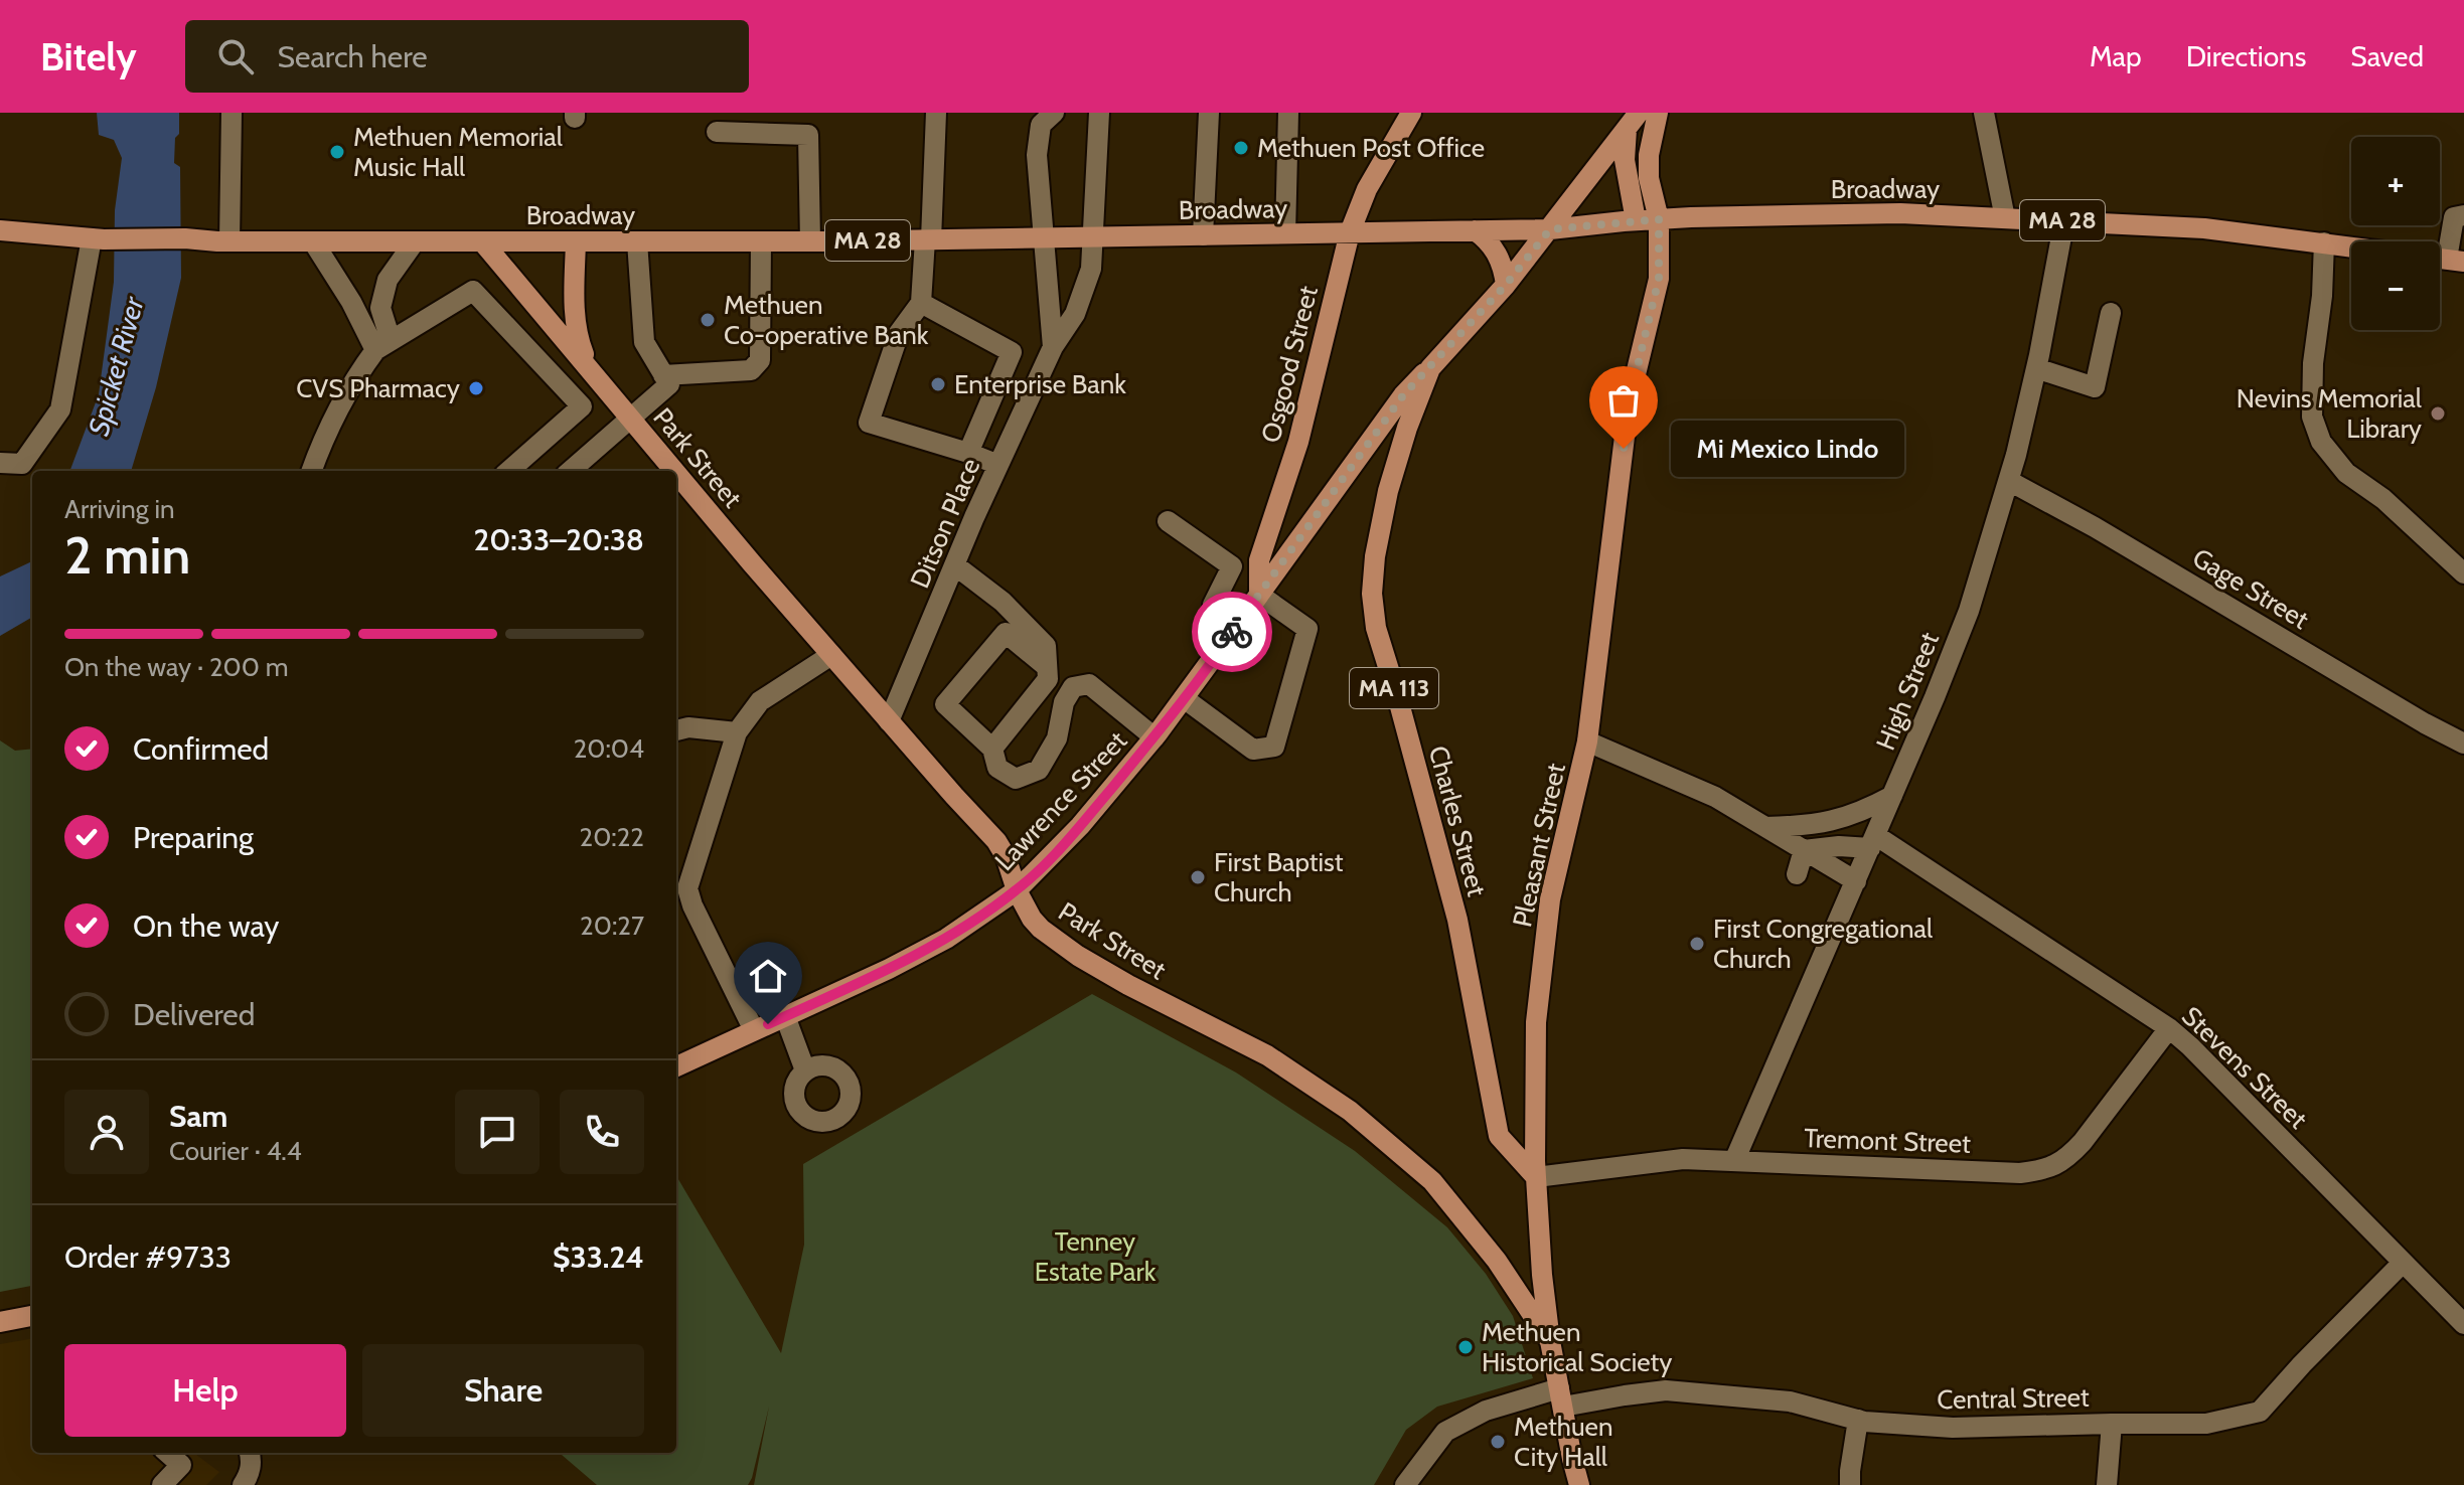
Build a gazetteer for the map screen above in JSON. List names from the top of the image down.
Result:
{
  "streets": {
    "main road": [
      "Broadway",
      "MA 28",
      "Osgood Street",
      "Park Street",
      "MA 113",
      "Lawrence Street",
      "Charles Street",
      "Pleasant Street"
    ],
    "street": [
      "Ditson Place",
      "Gage Street",
      "High Street",
      "Stevens Street",
      "Tremont Street",
      "Central Street"
    ]
  },
  "crossings": [
    ["Broadway", "Osgood Street"],
    ["Broadway", "Park Street"],
    ["Broadway", "Ditson Place"],
    ["Broadway", "MA 113"],
    ["Broadway", "High Street"],
    ["Broadway", "Charles Street"],
    ["Broadway", "Pleasant Street"],
    ["Park Street", "Ditson Place"],
    ["Park Street", "Lawrence Street"],
    ["Park Street", "Pleasant Street"],
    ["Gage Street", "High Street"],
    ["MA 113", "Charles Street"],
    ["High Street", "Stevens Street"],
    ["High Street", "Tremont Street"],
    ["Charles Street", "Pleasant Street"],
    ["Charles Street", "Tremont Street"],
    ["Pleasant Street", "Tremont Street"],
    ["Pleasant Street", "Central Street"],
    ["Stevens Street", "Tremont Street"],
    ["Stevens Street", "Central Street"]
  ],
  "water": ["Spicket River"],
  "parks": ["Tenney Estate Park"],
  "places": [
    "Methuen Post Office",
    "Methuen Memorial Music Hall",
    "Methuen Co-operative Bank",
    "Enterprise Bank",
    "CVS Pharmacy",
    "Nevins Memorial Library",
    "Mi Mexico Lindo",
    "First Baptist Church",
    "First Congregational Church",
    "Methuen Historical Society",
    "Methuen City Hall"
  ],
  "page": {
    "header": "Bitely",
    "search": "Search here",
    "nav": ["Map", "Directions", "Saved"],
    "map_buttons": ["+", "−"],
    "bubble": "Mi Mexico Lindo",
    "heading": ["2 min", "Arriving in", "20:33–20:38"],
    "panel": [
      "Sam",
      "Courier · 4.4",
      "Order #9733",
      "$33.24"
    ],
    "bar": "On the way · 200 m",
    "list": [
      ["Confirmed", "20:04"],
      ["Preparing", "20:22"],
      ["On the way", "20:27"],
      "Delivered"
    ],
    "buttons": ["Help", "Share"]
  }
}
